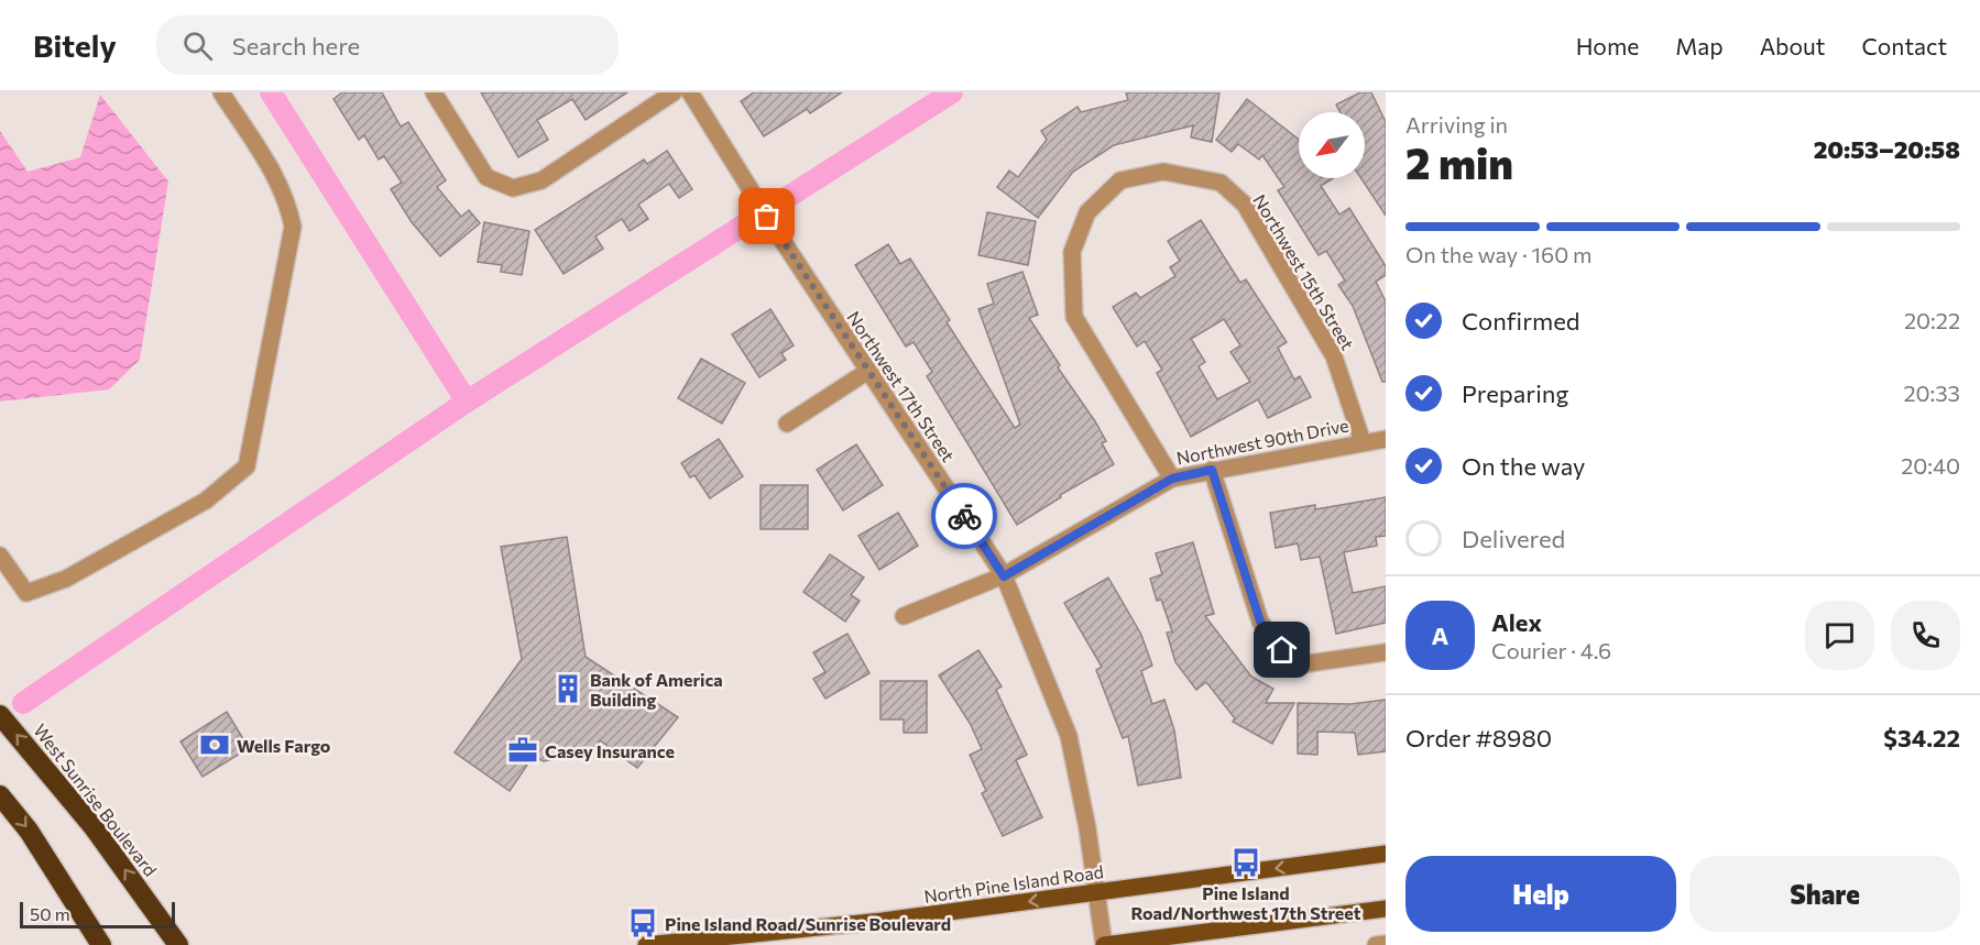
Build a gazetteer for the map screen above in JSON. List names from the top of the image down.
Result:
{
  "streets": {
    "highway": ["West Sunrise Boulevard"],
    "main road": ["North Pine Island Road"],
    "street": ["Northwest 15th Street", "Northwest 17th Street", "Northwest 90th Drive"]
  },
  "crossings": [
    ["Northwest 15th Street", "Northwest 90th Drive"],
    ["Northwest 17th Street", "Northwest 90th Drive"],
    ["Northwest 17th Street", "North Pine Island Road"]
  ],
  "places": {
    "building": ["Bank of America Building"],
    "bank": ["Wells Fargo"],
    "office": ["Casey Insurance"],
    "bus stop": ["Pine Island Road/Northwest 17th Street", "Pine Island Road/Sunrise Boulevard"]
  },
  "scale_bar": "50 m",
  "north": "bottom left",
  "page": {
    "header": "Bitely",
    "search": "Search here",
    "nav": [
      "Home",
      "Map",
      "About",
      "Contact"
    ],
    "heading": ["2 min", "Arriving in", "20:53–20:58"],
    "panel": [
      "Alex",
      "Courier · 4.6",
      "Order #8980",
      "$34.22"
    ],
    "bar": "On the way · 160 m",
    "list": [
      ["Confirmed", "20:22"],
      ["Preparing", "20:33"],
      ["On the way", "20:40"],
      "Delivered"
    ],
    "round": "A",
    "buttons": ["Help", "Share"],
    "scale": "50 m"
  }
}
